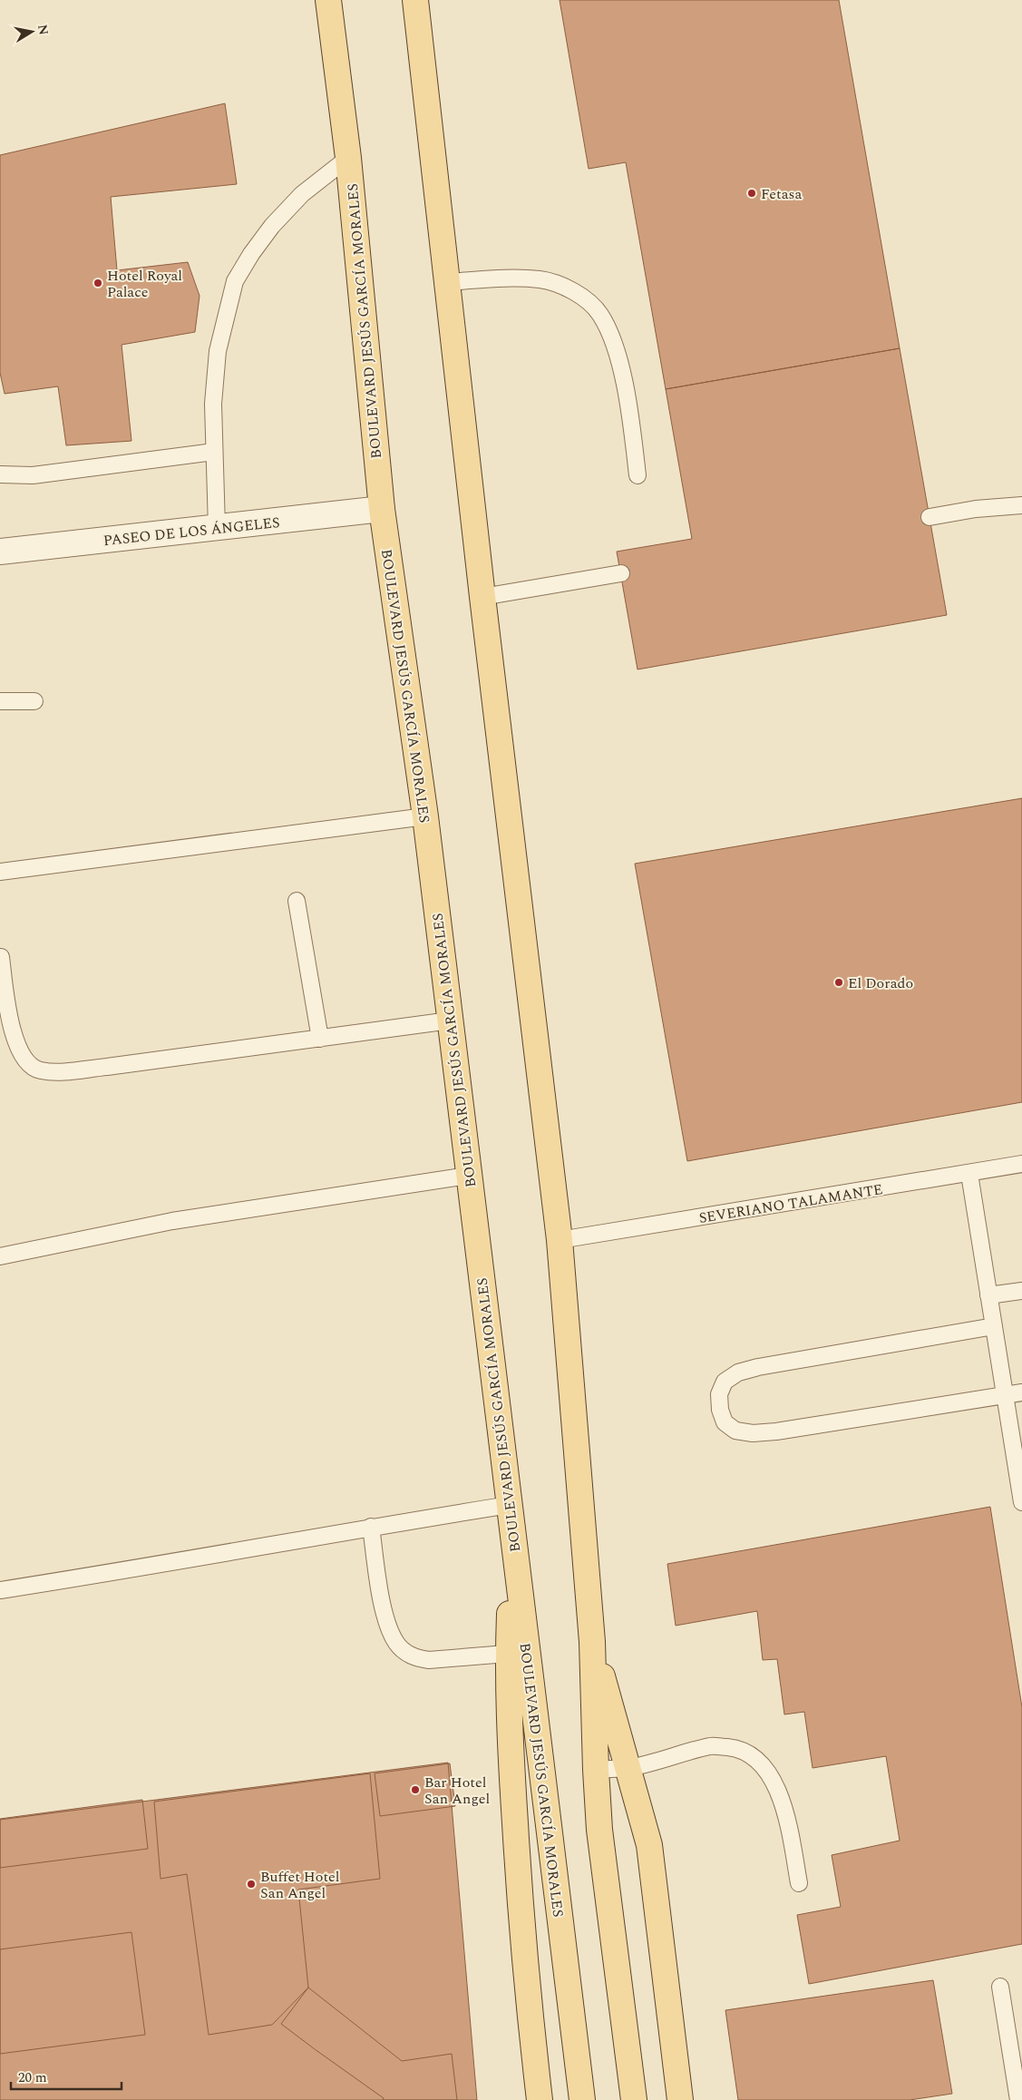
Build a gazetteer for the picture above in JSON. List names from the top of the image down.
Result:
{
  "streets": {
    "main road": ["BOULEVARD JESÚS GARCÍA MORALES"],
    "street": ["PASEO DE LOS ÁNGELES"],
    "lane": ["SEVERIANO TALAMANTE"]
  },
  "crossings": [
    ["BOULEVARD JESÚS GARCÍA MORALES", "PASEO DE LOS ÁNGELES"]
  ],
  "places": [
    "Fetasa",
    "Hotel Royal Palace",
    "El Dorado",
    "Bar Hotel San Angel",
    "Buffet Hotel San Angel"
  ],
  "scale_bar": "20 m",
  "north": "right"
}
